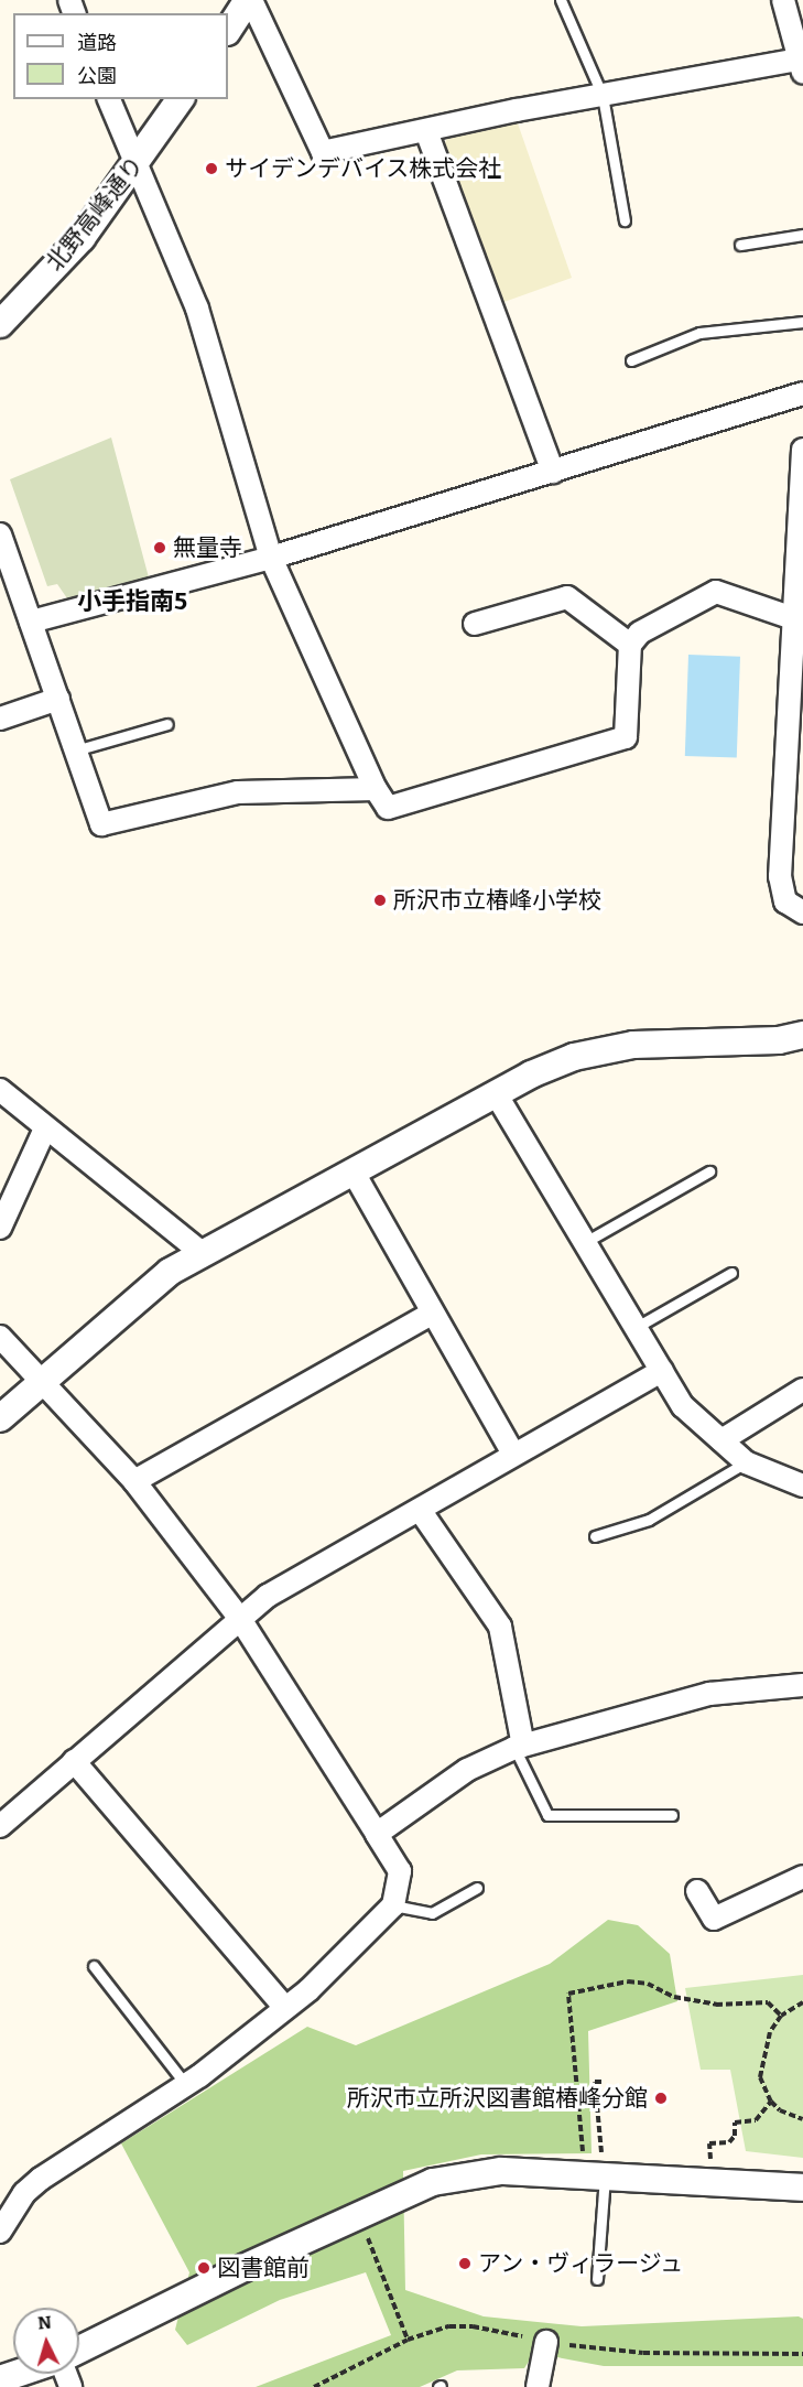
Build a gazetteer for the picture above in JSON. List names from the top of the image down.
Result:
{
  "streets": {
    "street": ["北野高峰通り"]
  },
  "districts": ["小手指南5"],
  "places": [
    "サイデンデバイス株式会社",
    "無量寺",
    "所沢市立椿峰小学校",
    "所沢市立所沢図書館椿峰分館",
    "アン・ヴィラージュ",
    "図書館前"
  ],
  "legend": ["道路", "公園"],
  "north": "top"
}
